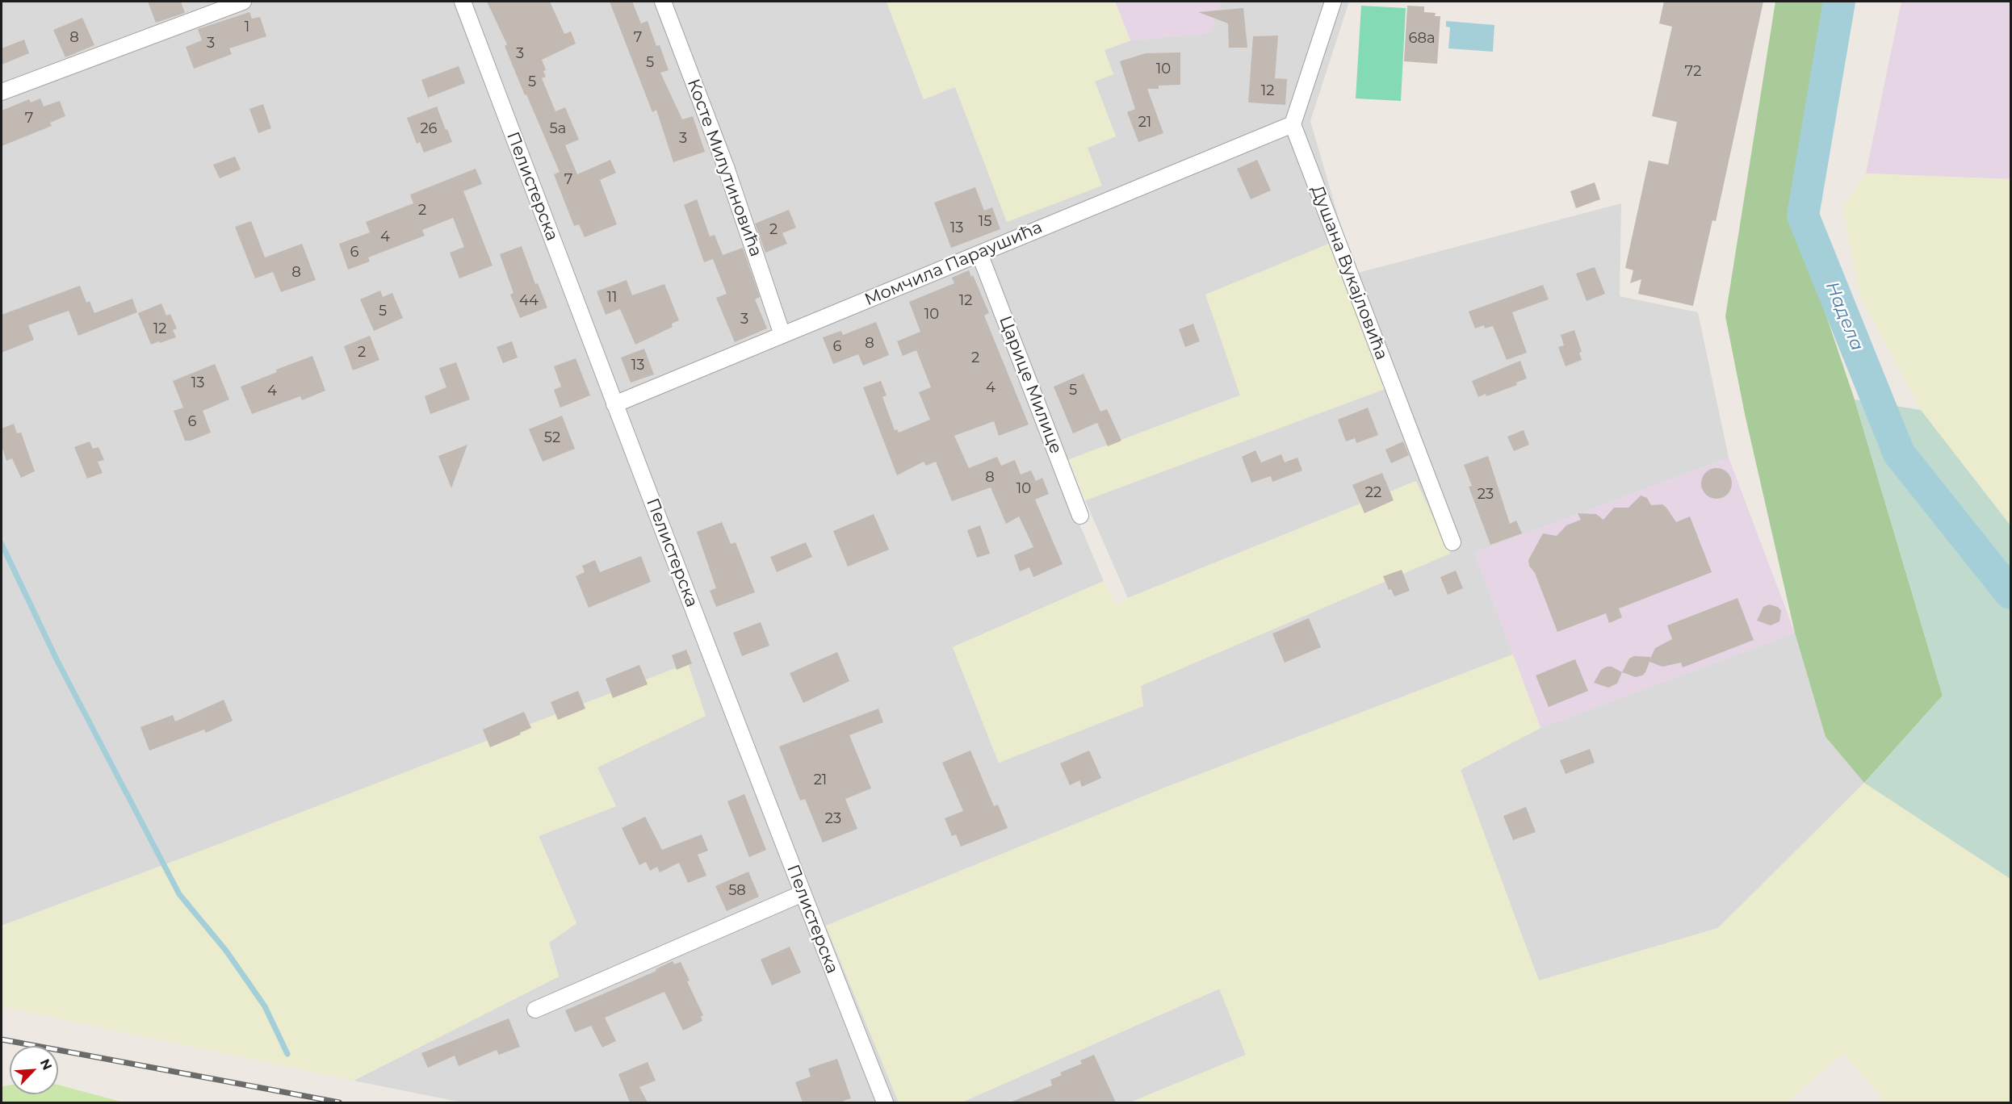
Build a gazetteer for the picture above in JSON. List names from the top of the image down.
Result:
{
  "streets": {
    "street": [
      "Косте Милутиновића",
      "Пелистерска",
      "Момчила Параушића",
      "Душана Вукајловића",
      "Царице Милице"
    ]
  },
  "crossings": [
    ["Косте Милутиновића", "Момчила Параушића"],
    ["Пелистерска", "Момчила Параушића"],
    ["Момчила Параушића", "Душана Вукајловића"],
    ["Момчила Параушића", "Царице Милице"]
  ],
  "water": ["Надела"],
  "house_numbers": [
    "1",
    "8",
    "7",
    "68a",
    "3",
    "3",
    "5",
    "10",
    "72",
    "5",
    "12",
    "7",
    "21",
    "26",
    "5a",
    "3",
    "7",
    "2",
    "15",
    "13",
    "2",
    "4",
    "6",
    "8",
    "11",
    "44",
    "12",
    "5",
    "10",
    "3",
    "12",
    "8",
    "6",
    "2",
    "2",
    "13",
    "13",
    "4",
    "5",
    "4",
    "6",
    "52",
    "8",
    "10",
    "22",
    "23",
    "21",
    "23",
    "58"
  ],
  "north": "top right"
}
